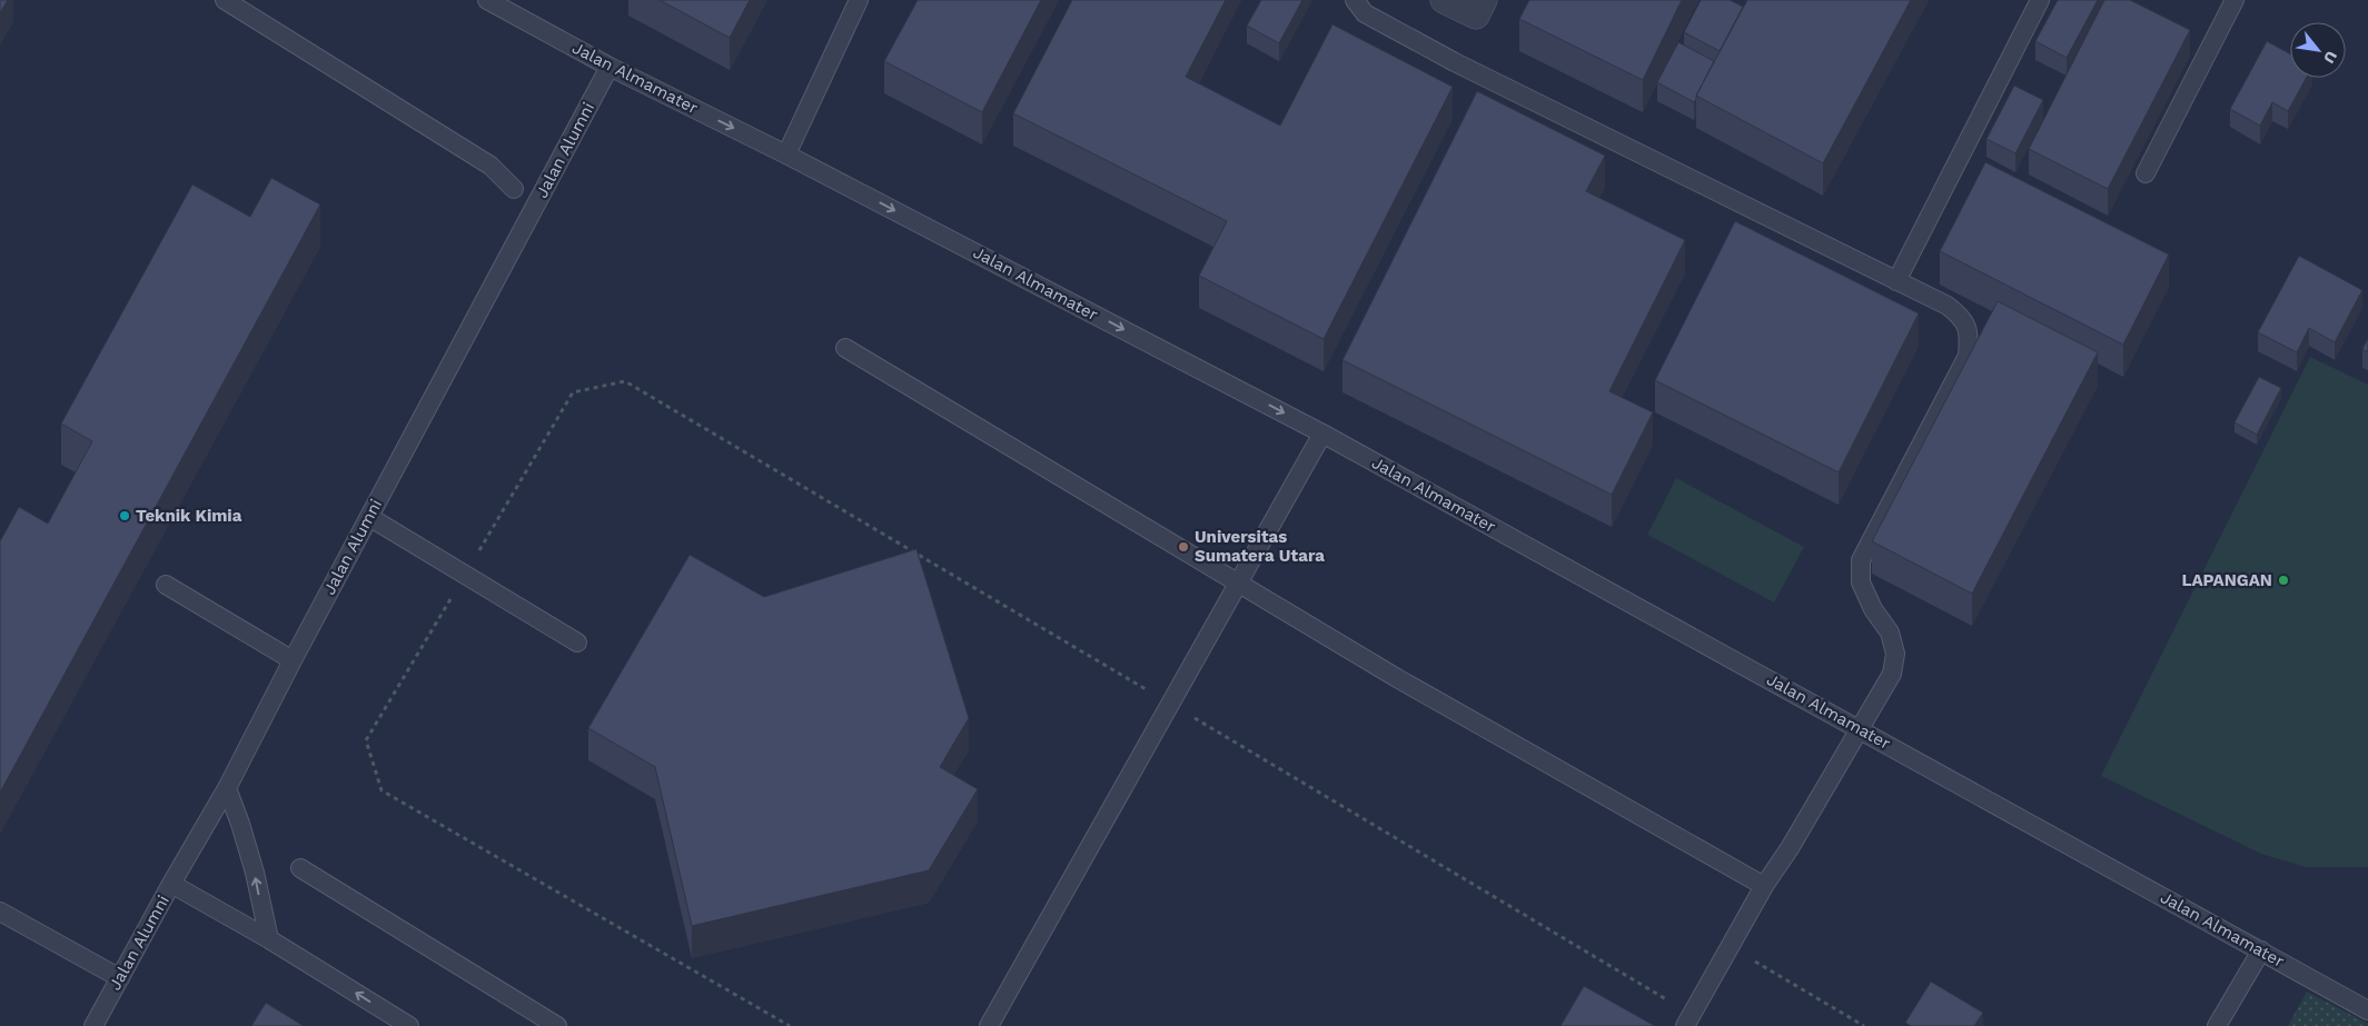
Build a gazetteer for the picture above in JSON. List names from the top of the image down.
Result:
{
  "streets": {
    "lane": ["Jalan Almamater", "Jalan Alumni"]
  },
  "crossings": [
    ["Jalan Almamater", "Jalan Alumni"]
  ],
  "places": ["Teknik Kimia", "Universitas Sumatera Utara", "LAPANGAN"],
  "north": "bottom right"
}
